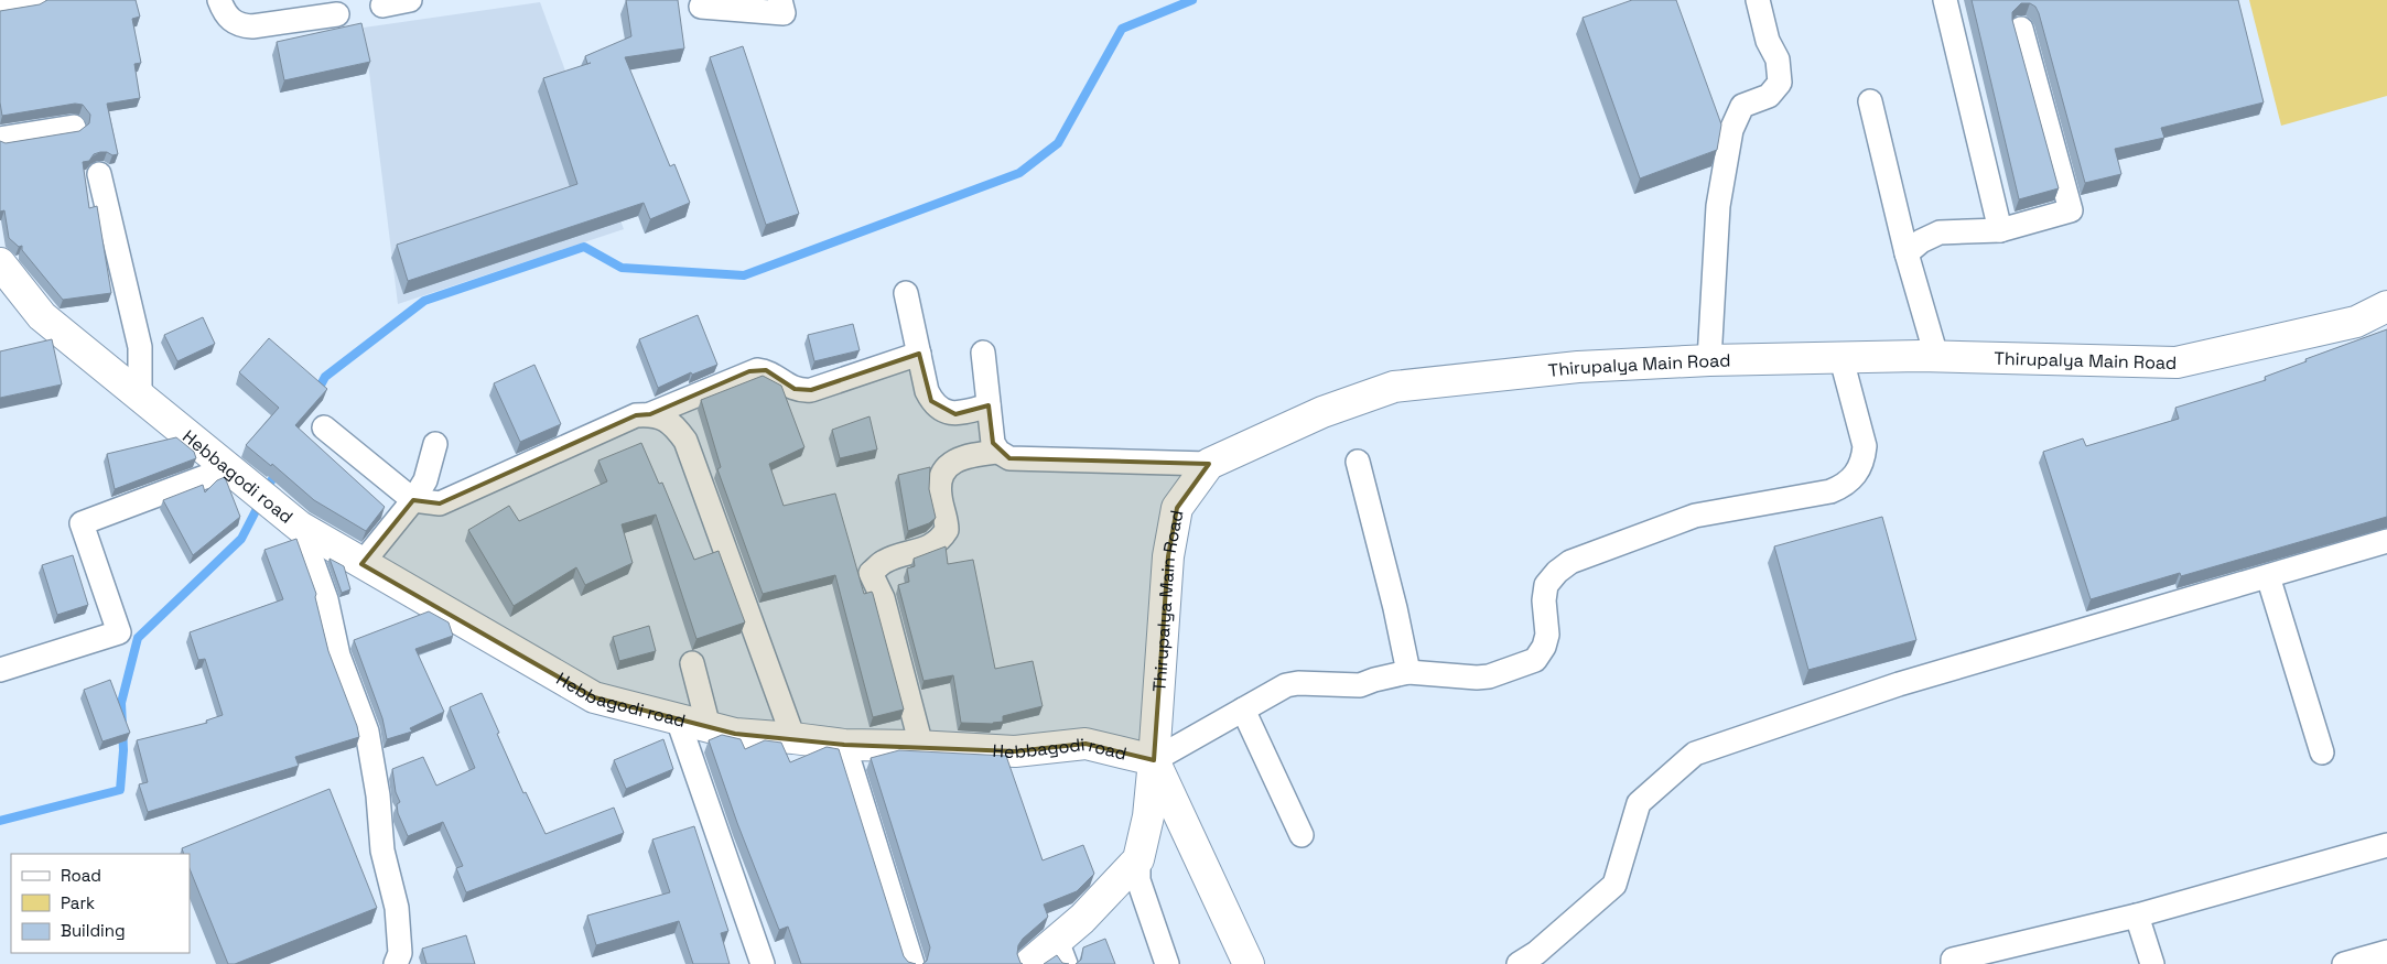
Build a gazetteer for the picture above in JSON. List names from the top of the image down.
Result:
{
  "streets": {
    "street": ["Thirupalya Main Road", "Hebbagodi road"]
  },
  "crossings": [
    ["Thirupalya Main Road", "Hebbagodi road"]
  ],
  "legend": ["Road", "Park", "Building"]
}
